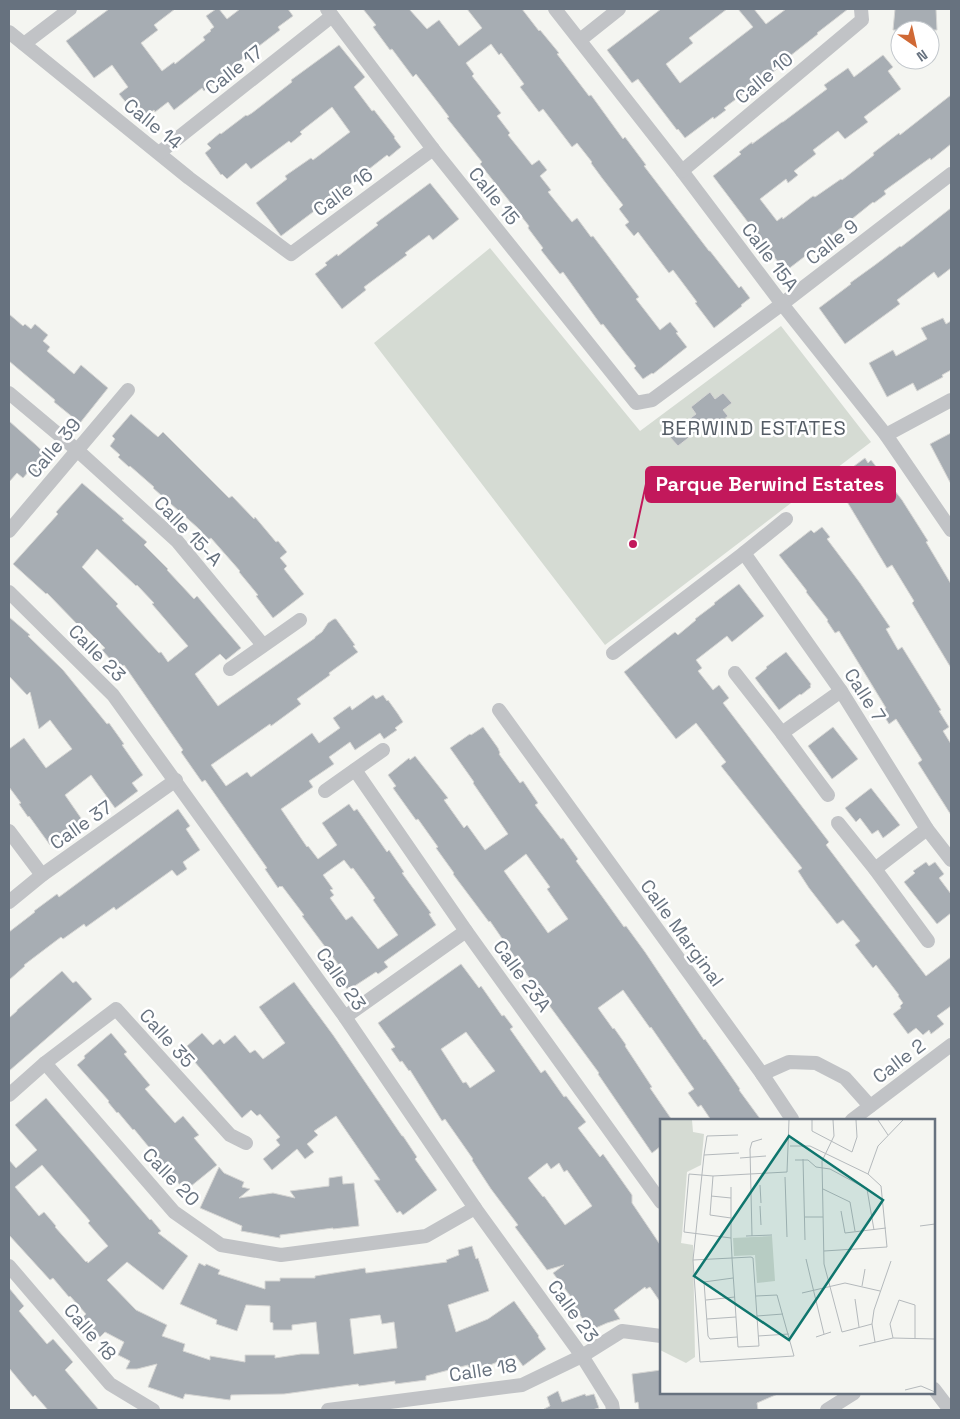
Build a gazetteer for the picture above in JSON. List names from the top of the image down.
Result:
{
  "streets": {
    "street": [
      "Calle 17",
      "Calle 10",
      "Calle 14",
      "Calle 16",
      "Calle 15",
      "Calle 9",
      "Calle 15A",
      "Calle 39",
      "Calle 15-A",
      "Calle 23",
      "Calle 7",
      "Calle 37",
      "Calle Marginal",
      "Calle 23A",
      "Calle 35",
      "Calle 2",
      "Calle 20",
      "Calle 18"
    ]
  },
  "crossings": [
    ["Calle 17", "Calle 14"],
    ["Calle 17", "Calle 15"],
    ["Calle 10", "Calle 15A"],
    ["Calle 14", "Calle 16"],
    ["Calle 16", "Calle 15"],
    ["Calle 15", "Calle 9"],
    ["Calle 9", "Calle 15A"],
    ["Calle 39", "Calle 15-A"],
    ["Calle 23", "Calle 37"],
    ["Calle 23", "Calle 20"],
    ["Calle 23", "Calle 18"],
    ["Calle 35", "Calle 20"]
  ],
  "districts": ["BERWIND ESTATES"],
  "places": ["Parque Berwind Estates"],
  "north": "bottom right"
}
